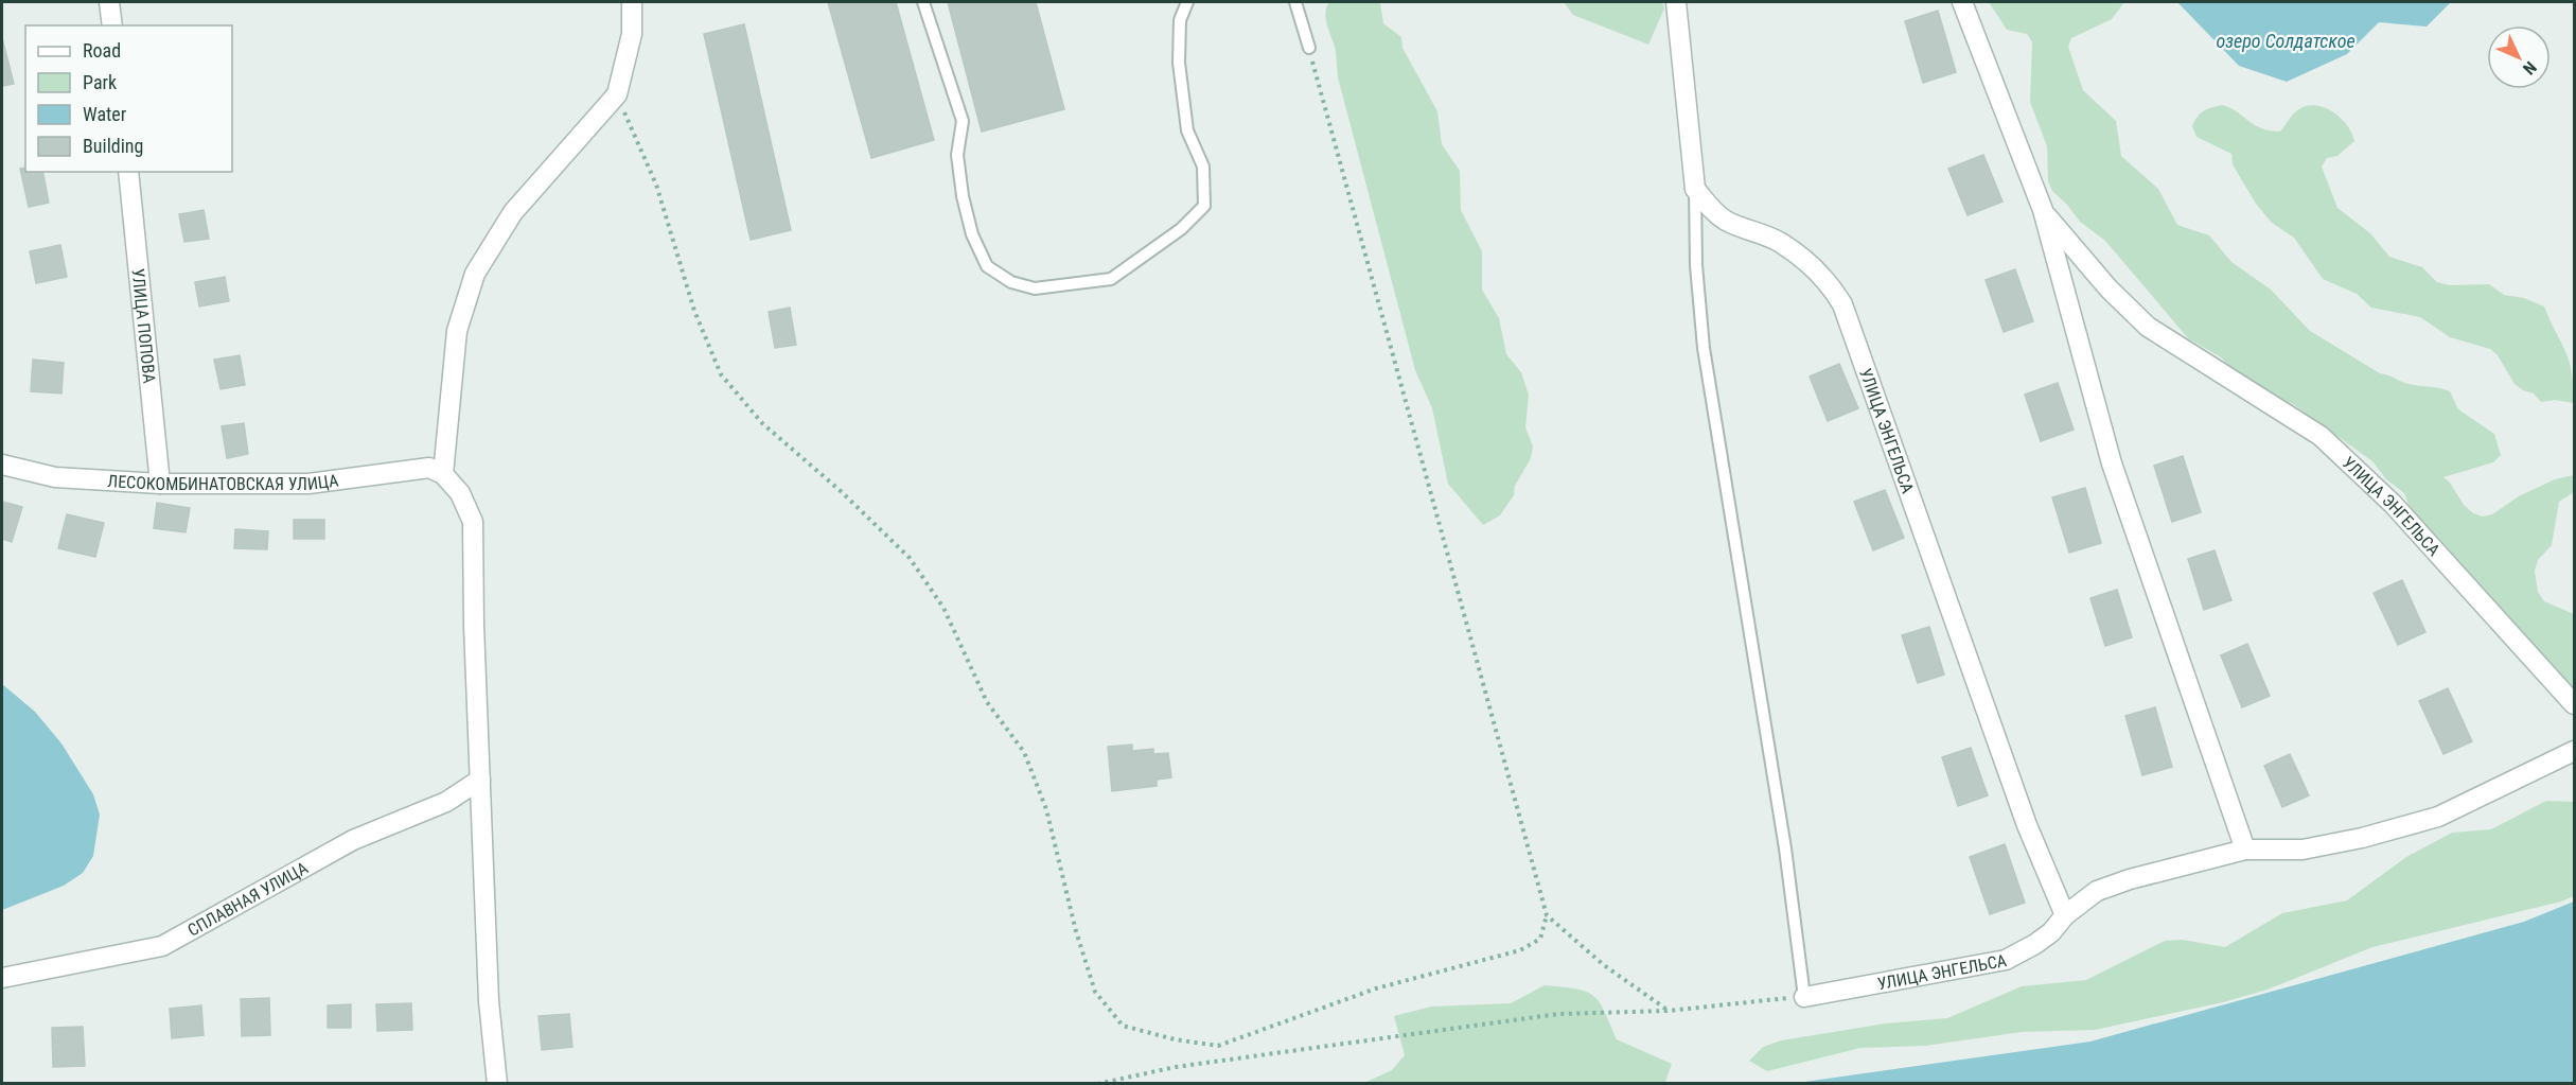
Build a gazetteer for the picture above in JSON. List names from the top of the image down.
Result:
{
  "streets": {
    "street": [
      "УЛИЦА ПОПОВА",
      "УЛИЦА ЭНГЕЛЬСА",
      "ЛЕСОКОМБИНАТОВСКАЯ УЛИЦА",
      "СПЛАВНАЯ УЛИЦА"
    ]
  },
  "crossings": [
    ["УЛИЦА ПОПОВА", "ЛЕСОКОМБИНАТОВСКАЯ УЛИЦА"]
  ],
  "water": ["озеро Солдатское"],
  "legend": [
    "Road",
    "Park",
    "Water",
    "Building"
  ],
  "north": "bottom right"
}
